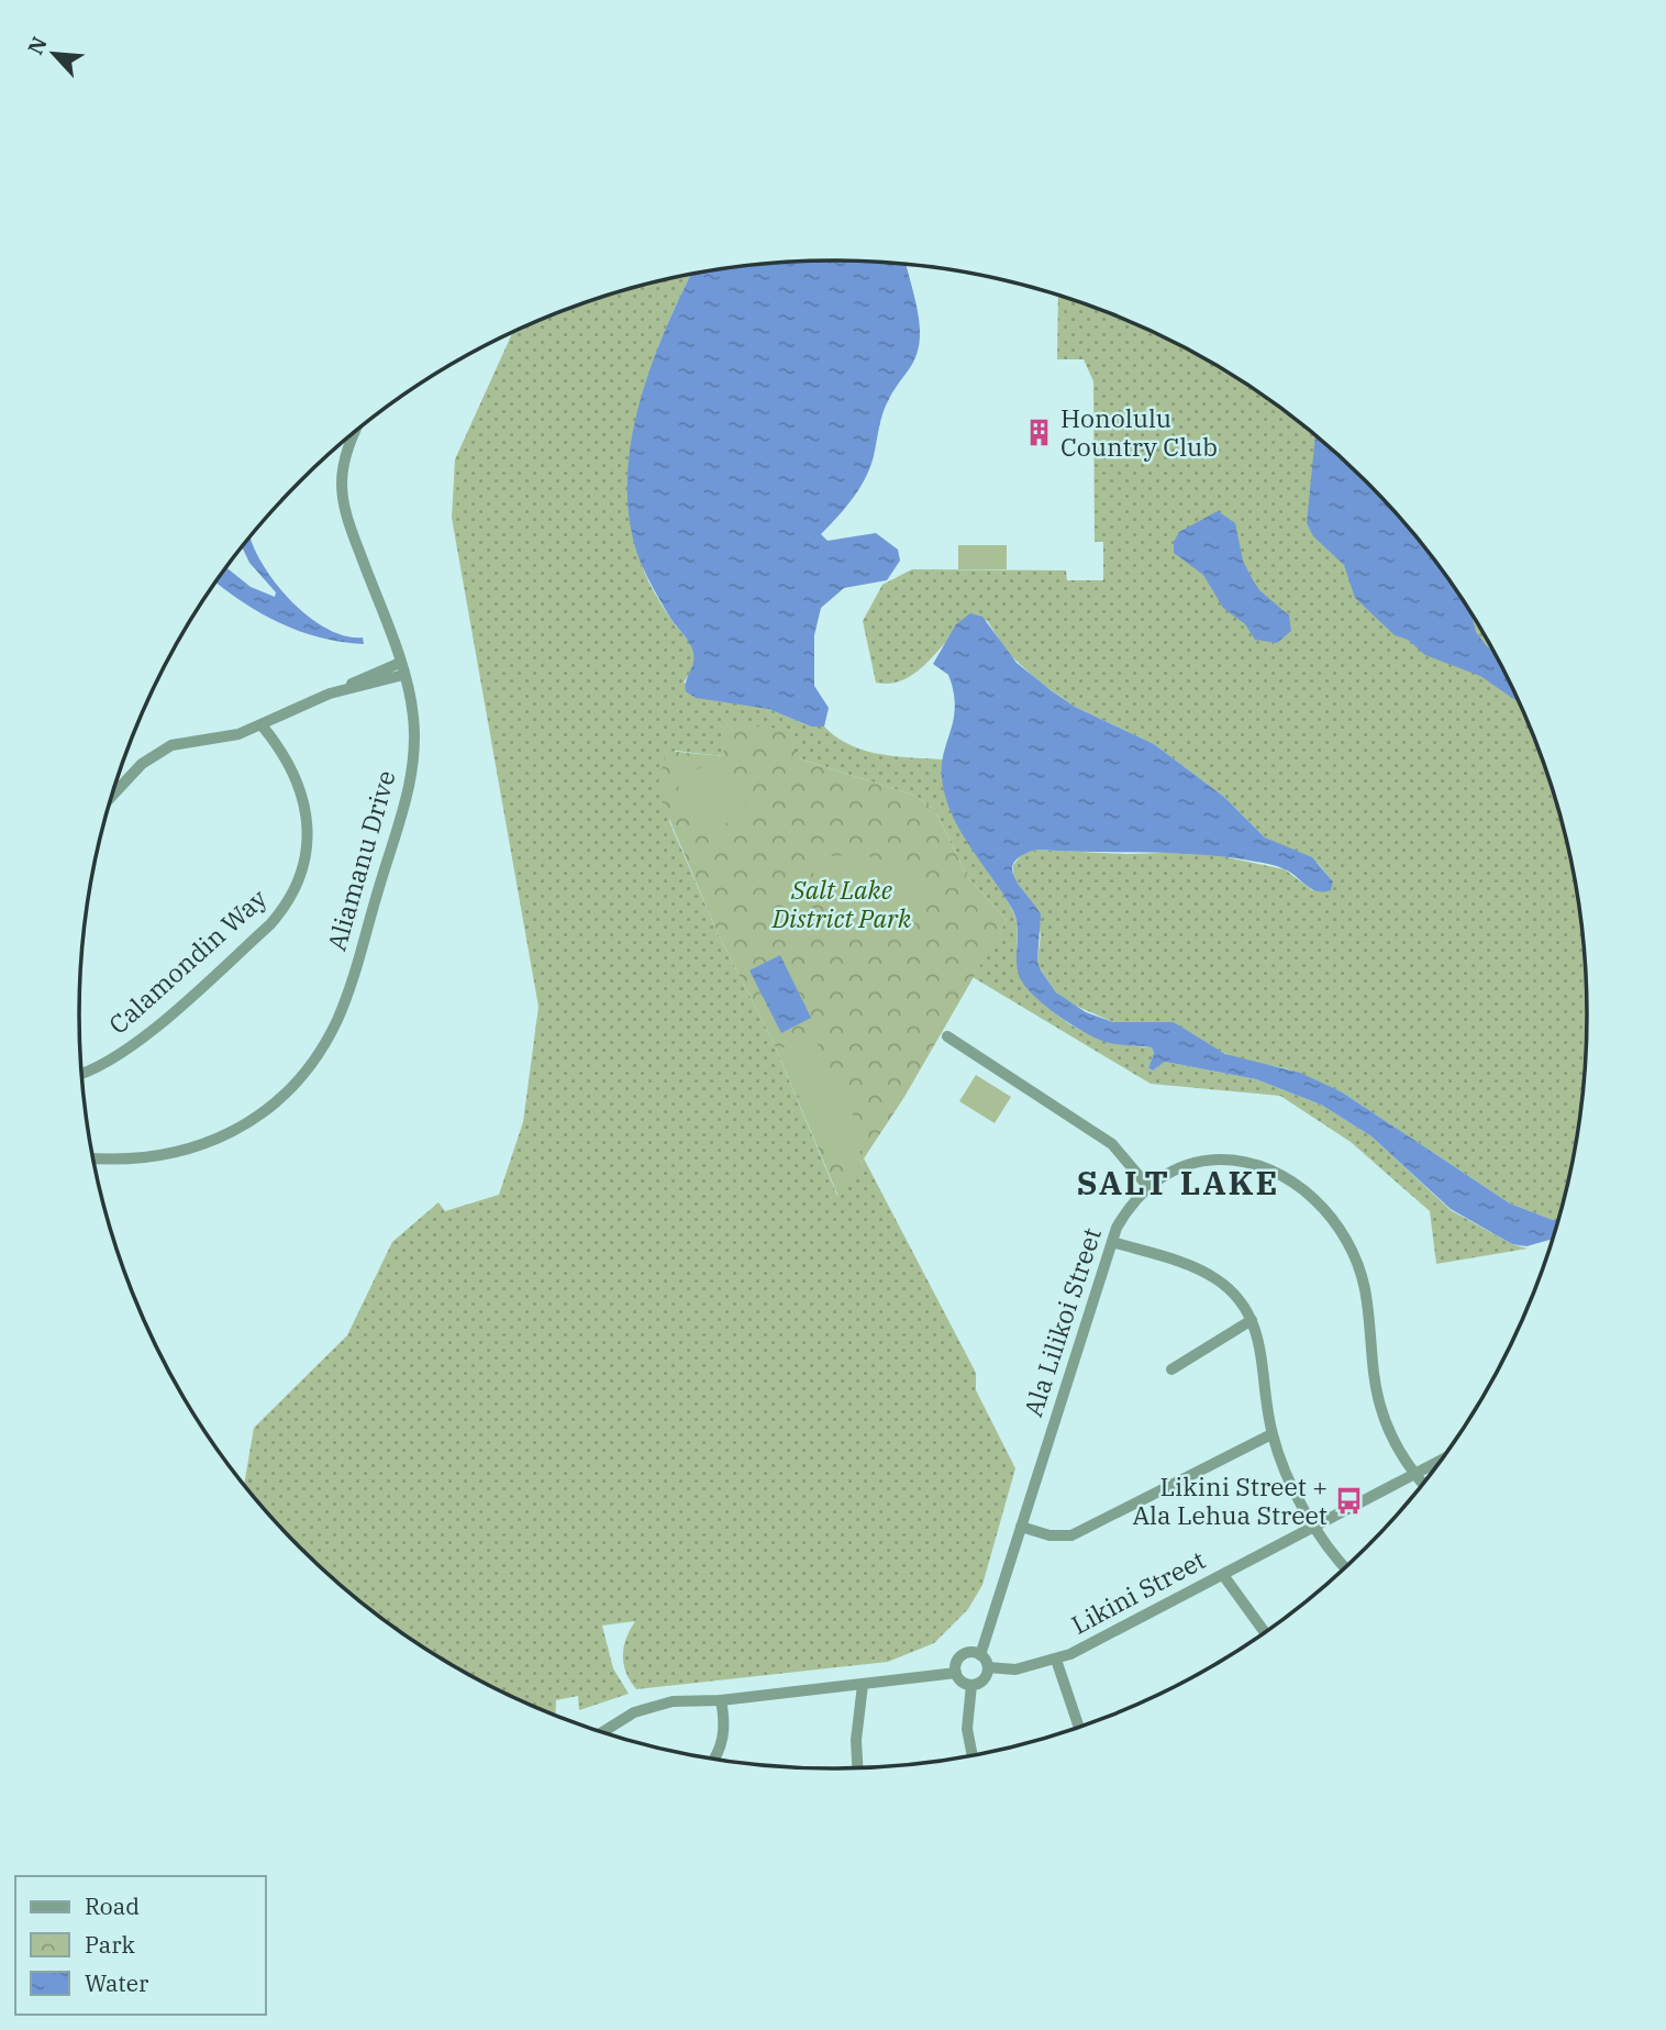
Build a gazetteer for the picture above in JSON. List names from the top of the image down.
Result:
{
  "streets": {
    "street": [
      "Aliamanu Drive",
      "Calamondin Way",
      "Ala Lilikoi Street",
      "Likini Street"
    ]
  },
  "crossings": [
    ["Ala Lilikoi Street", "Likini Street"]
  ],
  "districts": ["SALT LAKE"],
  "parks": ["Salt Lake District Park"],
  "places": {
    "building": ["Honolulu Country Club"],
    "bus stop": ["Likini Street + Ala Lehua Street"]
  },
  "legend": ["Road", "Park", "Water"],
  "north": "top left"
}
